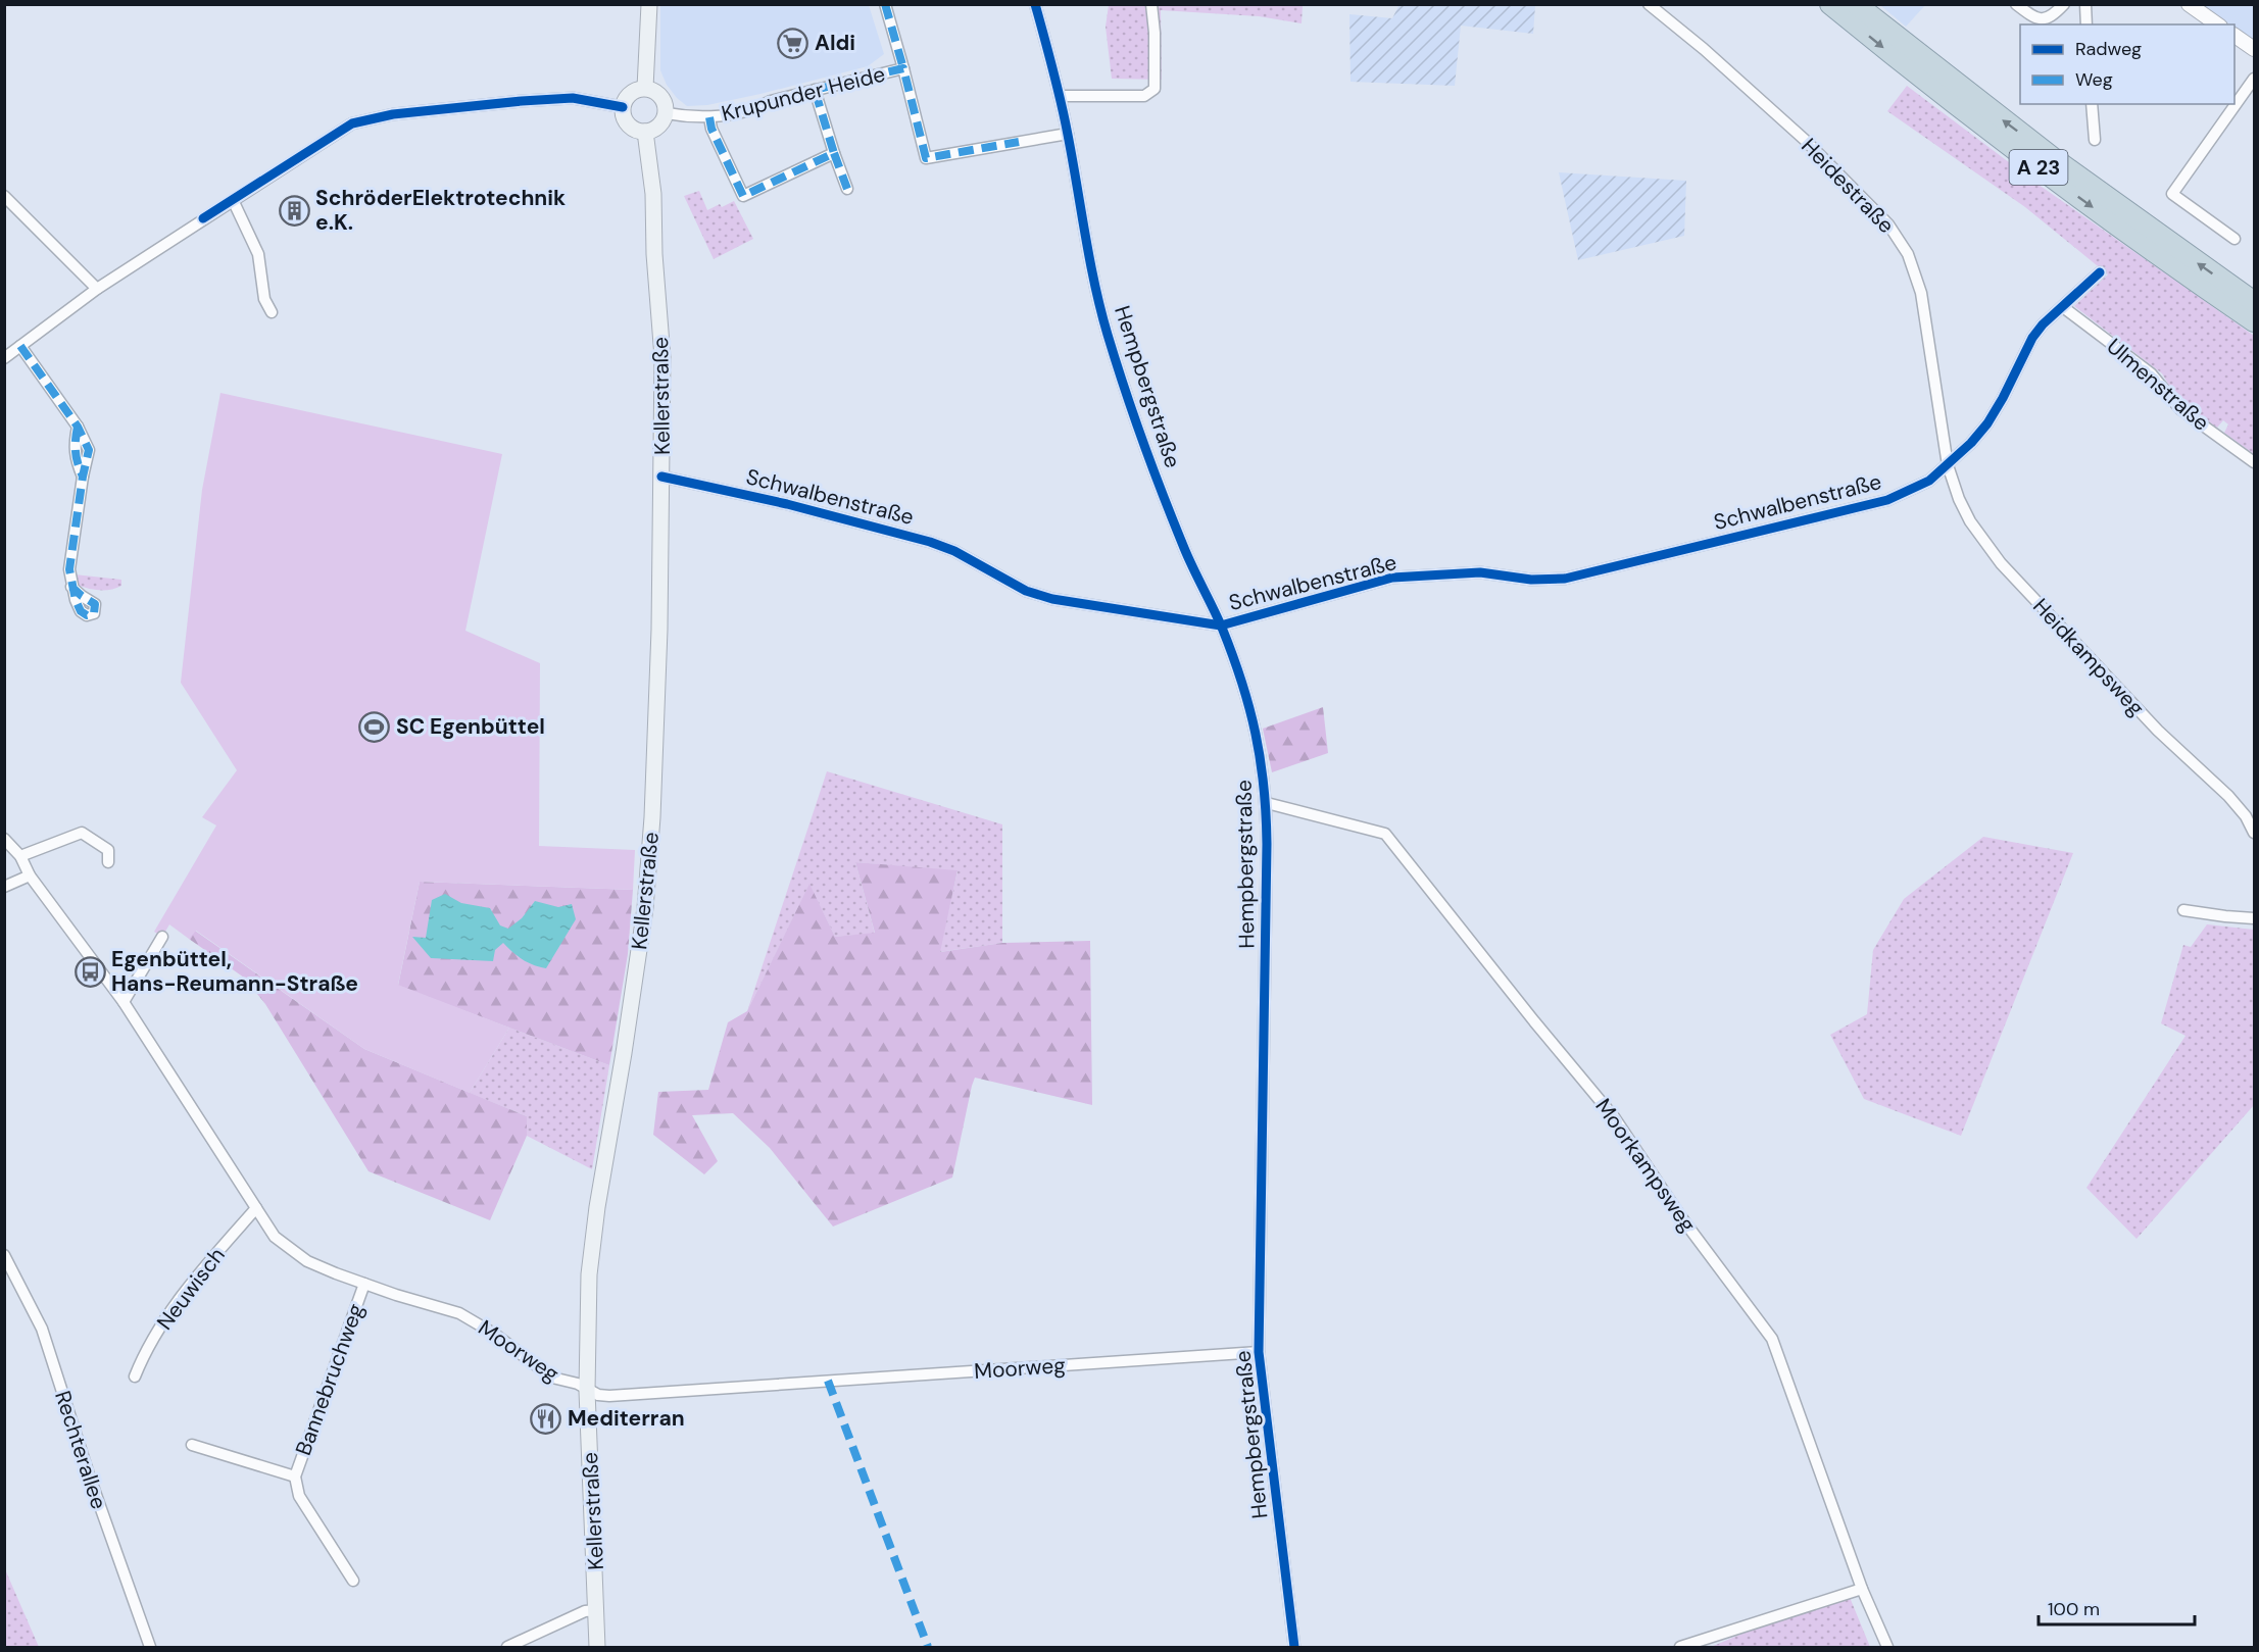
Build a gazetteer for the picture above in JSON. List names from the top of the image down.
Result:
{
  "streets": {
    "highway": ["A 23"],
    "main road": ["Kellerstraße"],
    "street": [
      "Krupunder Heide",
      "Heidestraße",
      "Ulmenstraße",
      "Hempbergstraße",
      "Schwalbenstraße",
      "Heidkampsweg",
      "Moorkampsweg",
      "Neuwisch",
      "Moorweg",
      "Bannebruchweg",
      "Rechterallee"
    ]
  },
  "crossings": [
    ["Krupunder Heide", "Hempbergstraße"],
    ["Krupunder Heide", "Kellerstraße"],
    ["Heidestraße", "Schwalbenstraße"],
    ["Heidestraße", "Heidkampsweg"],
    ["Ulmenstraße", "Schwalbenstraße"],
    ["Hempbergstraße", "Schwalbenstraße"],
    ["Hempbergstraße", "Moorkampsweg"],
    ["Hempbergstraße", "Moorweg"],
    ["Kellerstraße", "Schwalbenstraße"],
    ["Kellerstraße", "Moorweg"],
    ["Schwalbenstraße", "Heidkampsweg"],
    ["Neuwisch", "Moorweg"],
    ["Moorweg", "Bannebruchweg"]
  ],
  "places": {
    "supermarket": ["Aldi"],
    "building": ["SchröderElektrotechnik e.K."],
    "sports": ["SC Egenbüttel"],
    "bus stop": ["Egenbüttel, Hans-Reumann-Straße"],
    "restaurant": ["Mediterran"]
  },
  "legend": ["Radweg", "Weg"],
  "scale_bar": "100 m"
}
